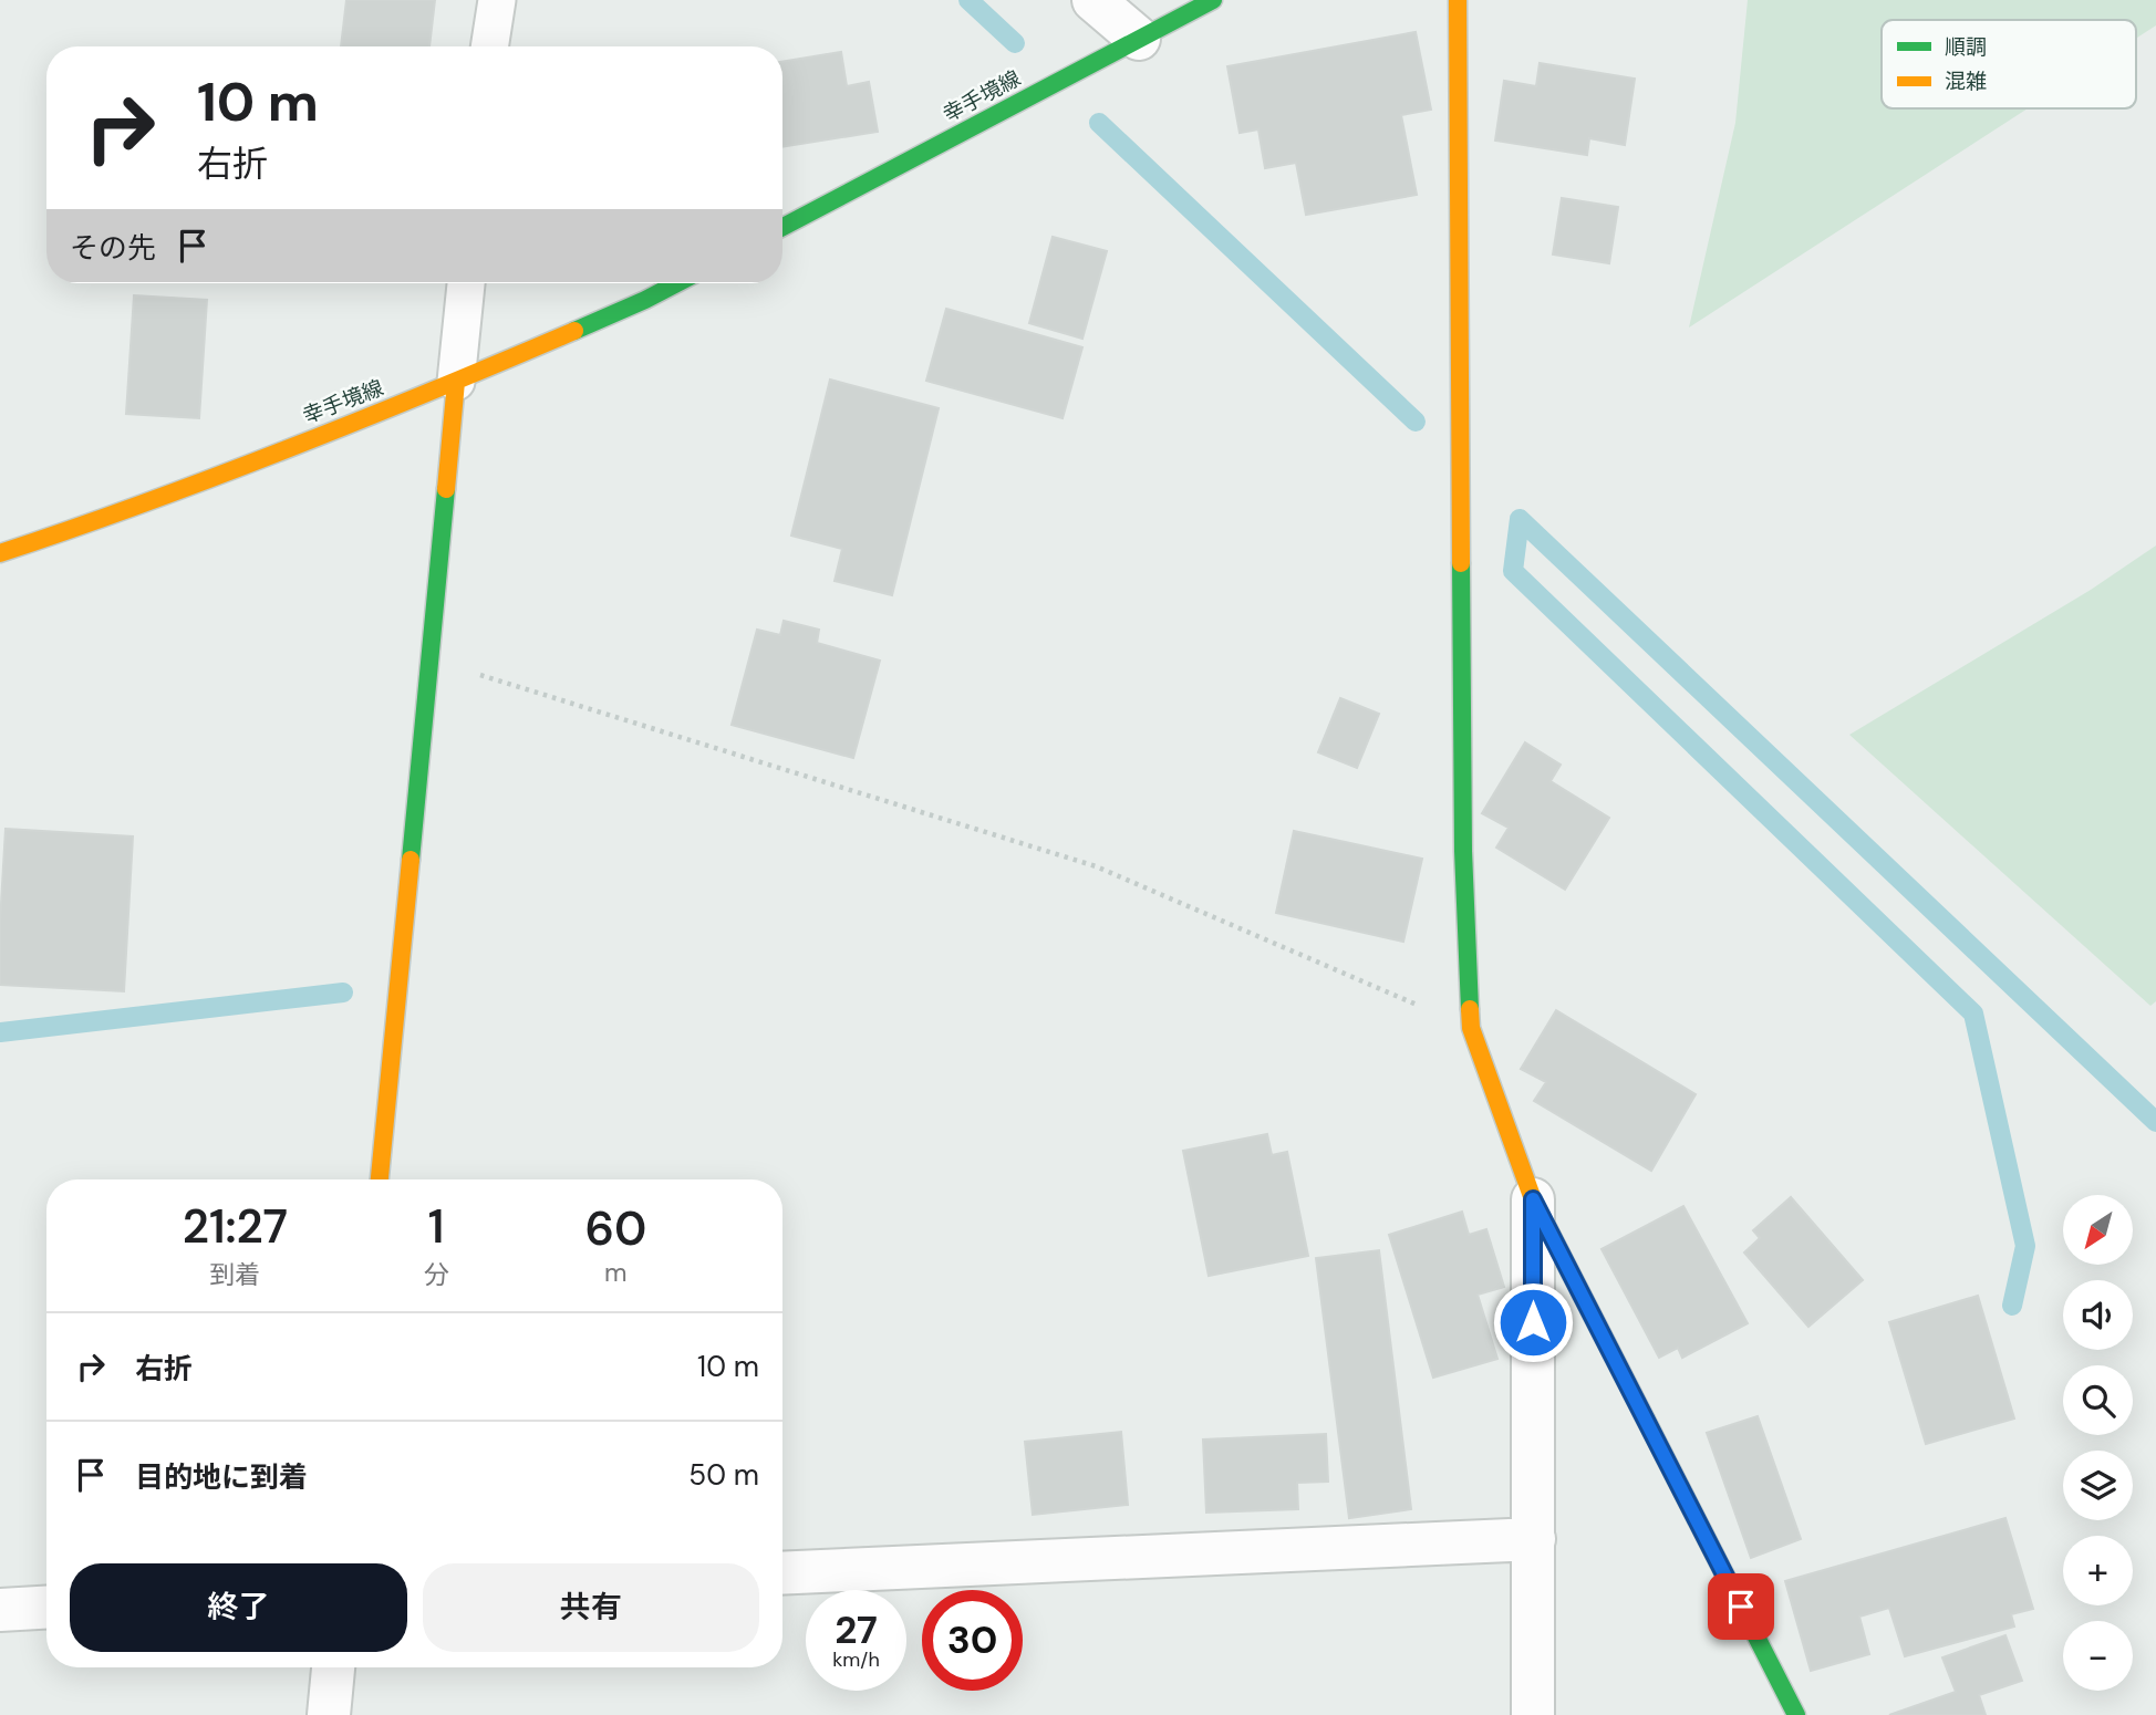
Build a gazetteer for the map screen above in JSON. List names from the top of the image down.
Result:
{
  "streets": {
    "street": ["幸手境線"]
  },
  "legend": ["順調", "混雑"],
  "north": "bottom left",
  "page": {
    "turn": ["10 m", "右折"],
    "then": "その先",
    "eta": [
      "21:27",
      "到着",
      "1",
      "分",
      "60",
      "m"
    ],
    "map_buttons": ["+", "−"],
    "list": [
      {
        "name": "右折",
        "value": "10 m"
      },
      {
        "name": "目的地に到着",
        "value": "50 m"
      }
    ],
    "buttons": ["終了", "共有"],
    "speed": "27 km/h",
    "limit": "30"
  }
}
